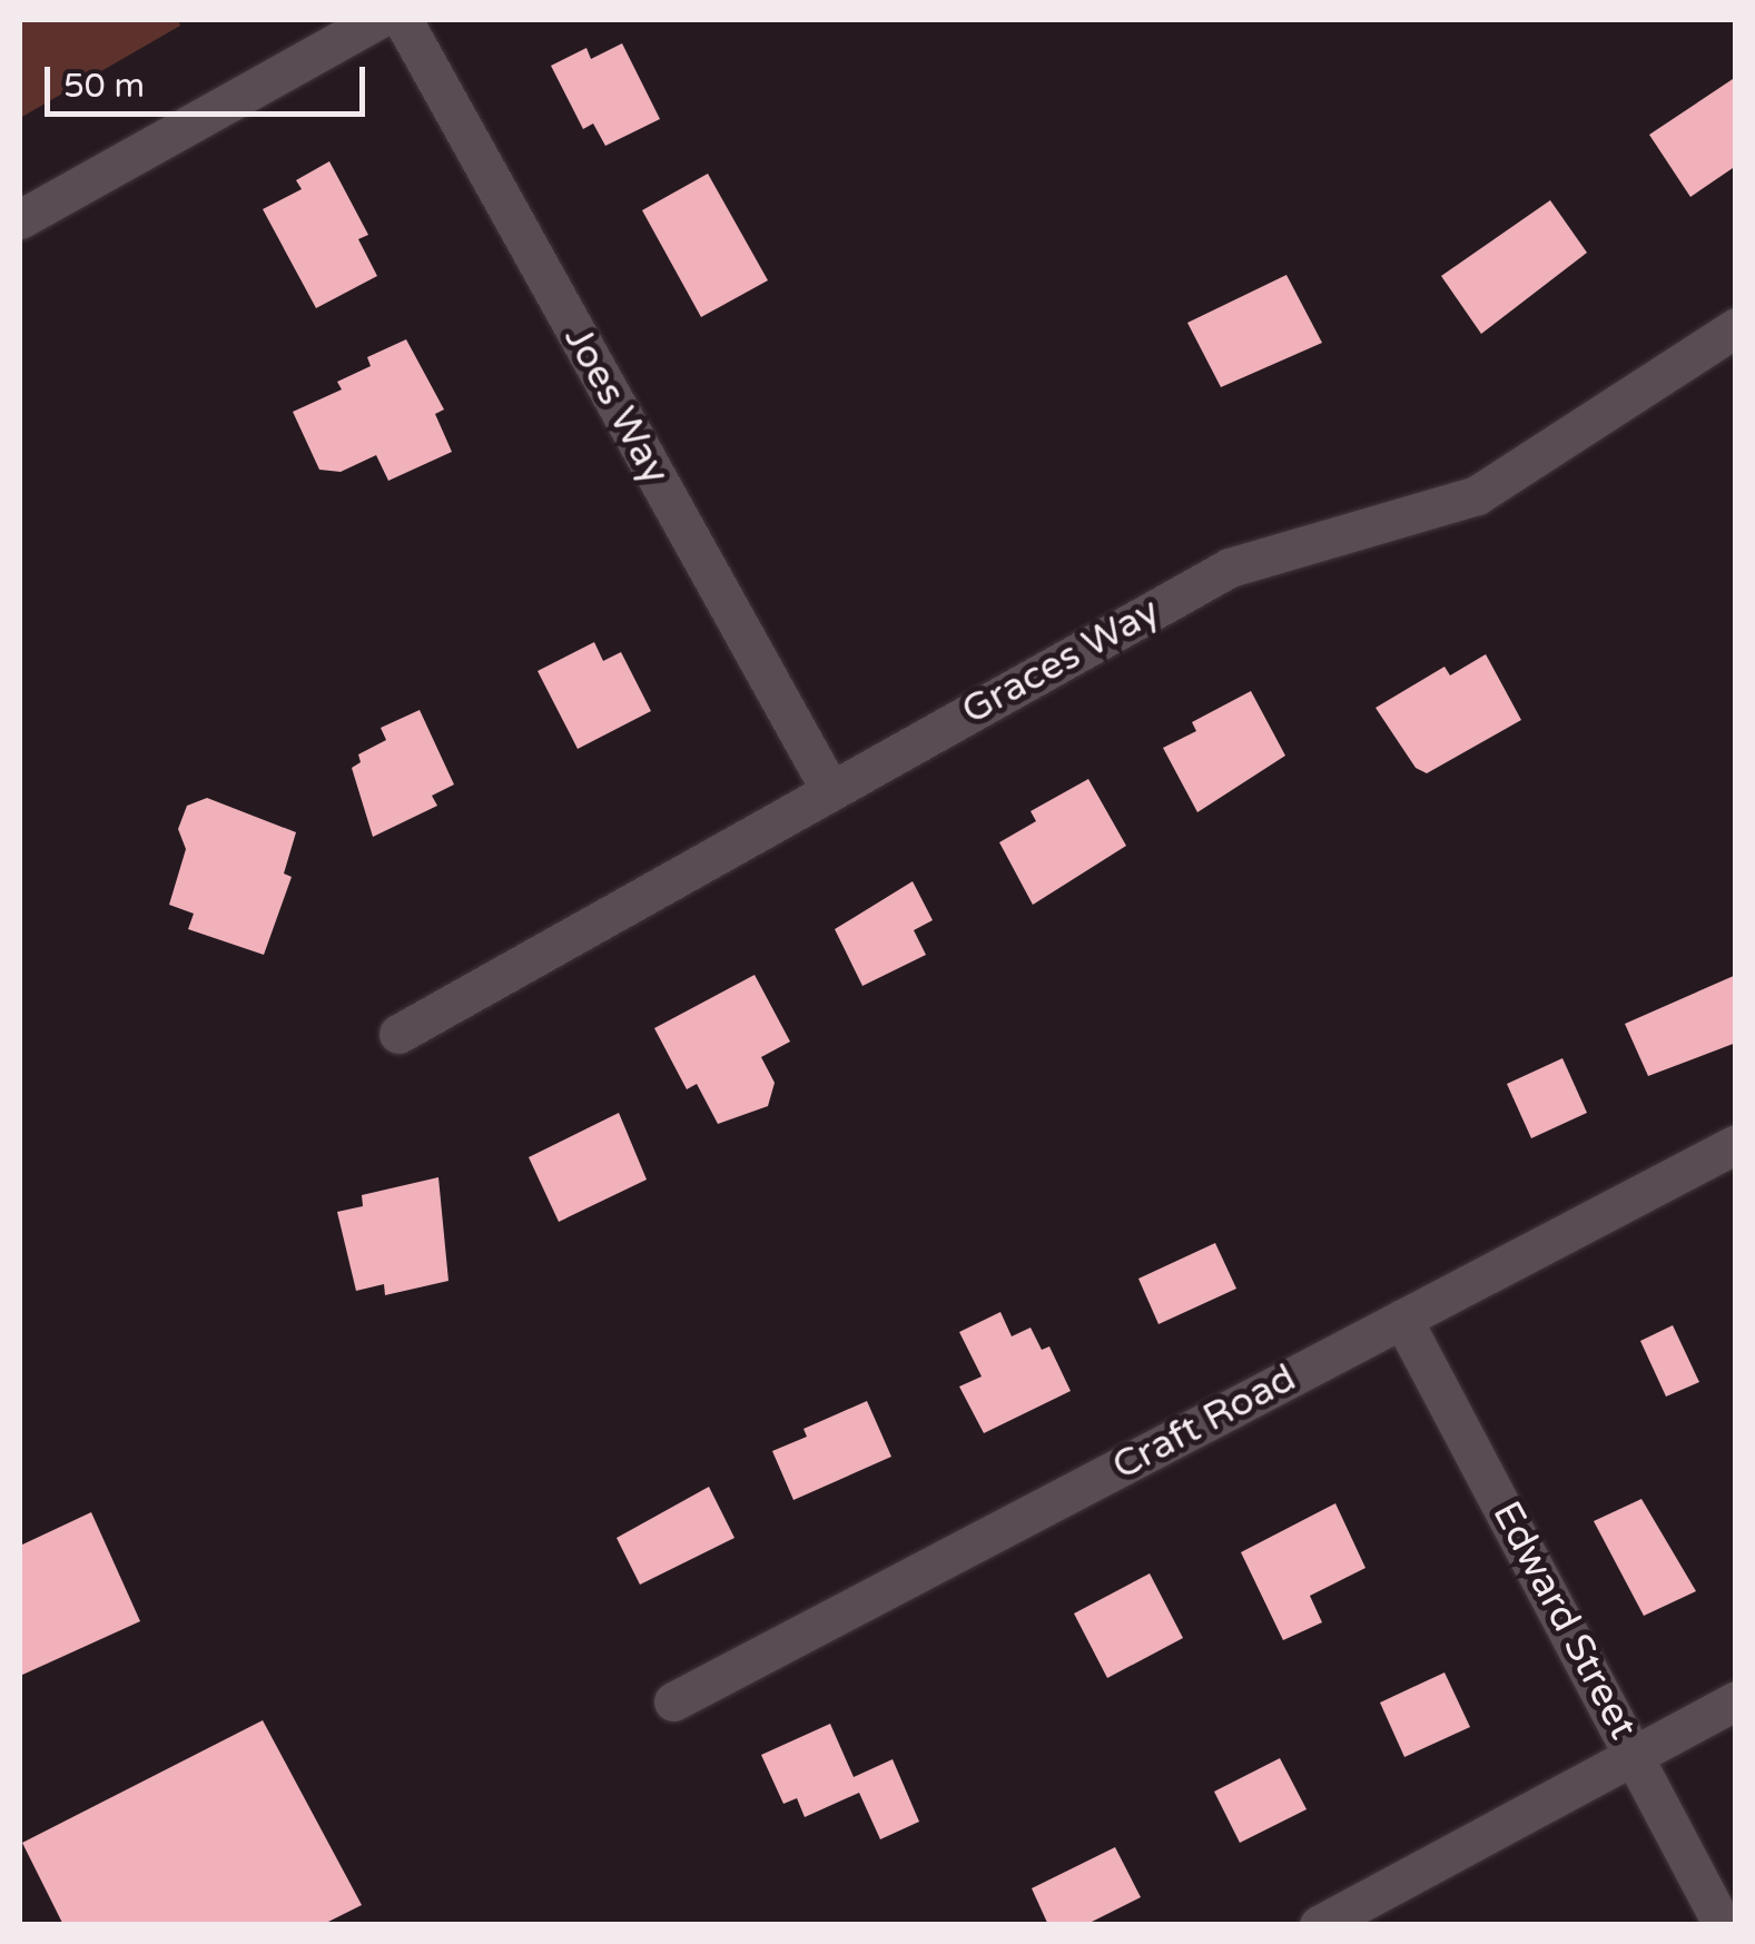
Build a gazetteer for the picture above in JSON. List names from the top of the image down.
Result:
{
  "streets": {
    "street": [
      "Joes Way",
      "Graces Way",
      "Craft Road",
      "Edward Street"
    ]
  },
  "crossings": [
    ["Joes Way", "Graces Way"],
    ["Craft Road", "Edward Street"]
  ],
  "scale_bar": "50 m"
}
